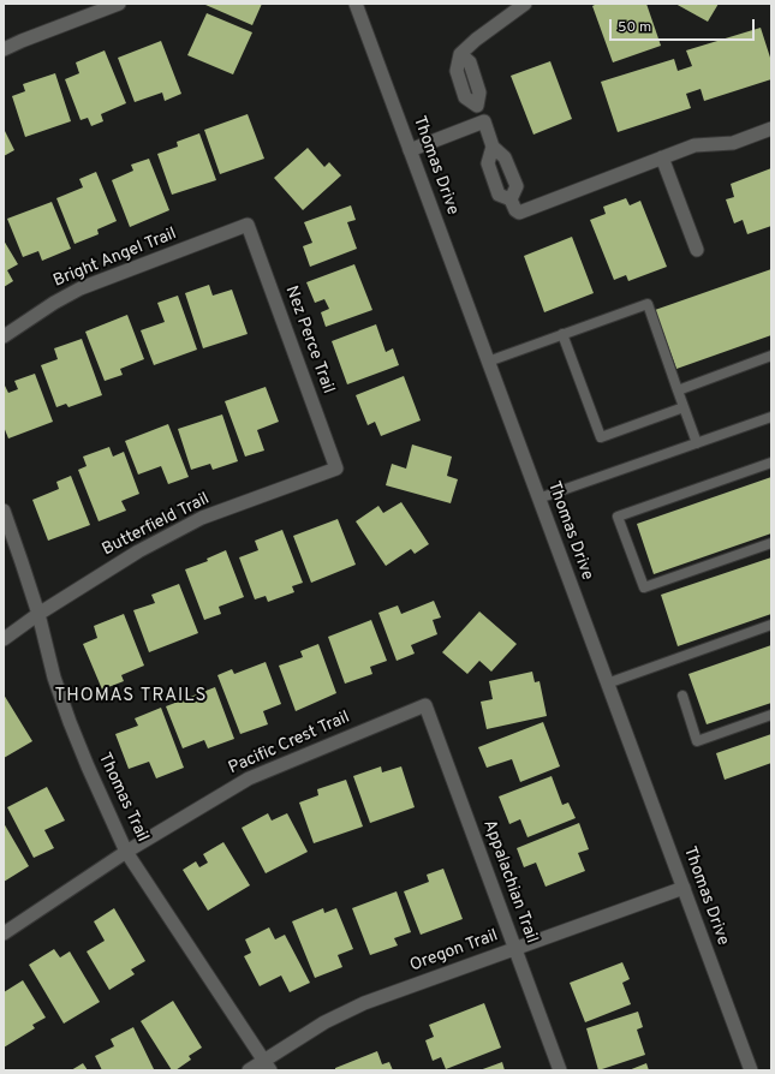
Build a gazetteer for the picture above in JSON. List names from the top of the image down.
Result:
{
  "streets": {
    "street": [
      "Thomas Drive",
      "Bright Angel Trail",
      "Nez Perce Trail",
      "Butterfield Trail",
      "Pacific Crest Trail",
      "Thomas Trail",
      "Appalachian Trail",
      "Oregon Trail"
    ]
  },
  "crossings": [
    ["Thomas Drive", "Oregon Trail"],
    ["Bright Angel Trail", "Nez Perce Trail"],
    ["Nez Perce Trail", "Butterfield Trail"],
    ["Butterfield Trail", "Thomas Trail"],
    ["Pacific Crest Trail", "Thomas Trail"],
    ["Pacific Crest Trail", "Appalachian Trail"],
    ["Thomas Trail", "Oregon Trail"],
    ["Appalachian Trail", "Oregon Trail"]
  ],
  "districts": ["THOMAS TRAILS"],
  "scale_bar": "50 m"
}
